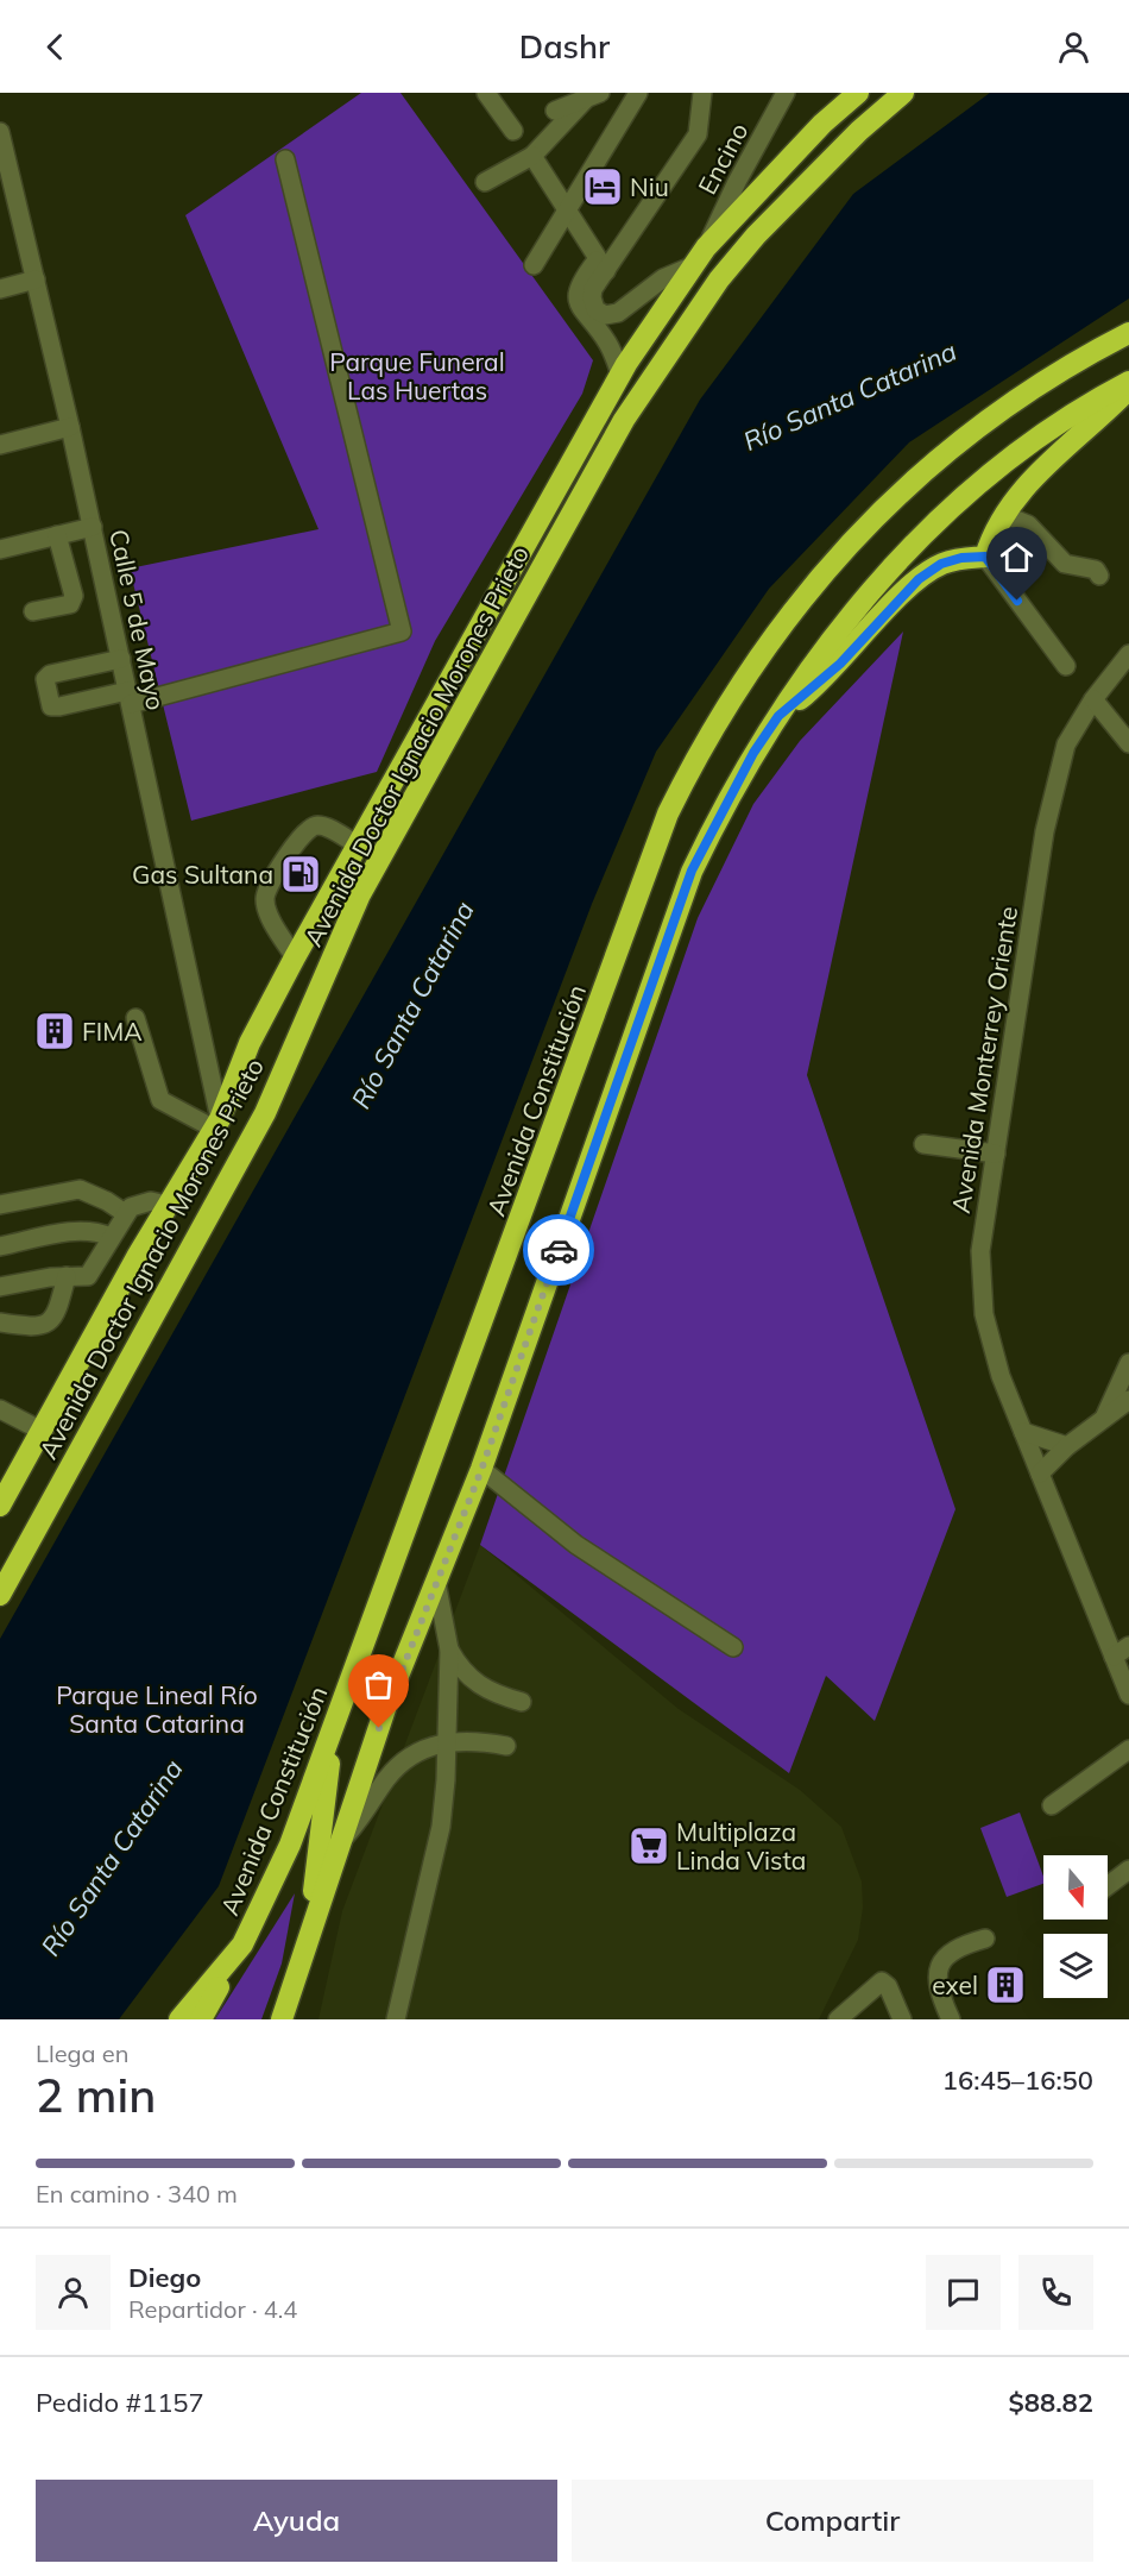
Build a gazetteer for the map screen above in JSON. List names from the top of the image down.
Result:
{
  "streets": {
    "highway": ["Avenida Doctor Ignacio Morones Prieto", "Avenida Constitución"],
    "street": ["Encino", "Calle 5 de Mayo", "Avenida Monterrey Oriente"]
  },
  "crossings": [
    ["Encino", "Avenida Doctor Ignacio Morones Prieto"],
    ["Calle 5 de Mayo", "Avenida Doctor Ignacio Morones Prieto"]
  ],
  "water": ["Río Santa Catarina"],
  "parks": ["Parque Funeral Las Huertas", "Parque Lineal Río Santa Catarina"],
  "places": {
    "hotel": ["Niu"],
    "fuel station": ["Gas Sultana"],
    "building": ["FIMA", "exel"],
    "supermarket": ["Multiplaza Linda Vista"]
  },
  "north": "bottom",
  "page": {
    "header": "Dashr",
    "heading": ["2 min", "Llega en", "16:45–16:50"],
    "panel": [
      "Diego",
      "Repartidor · 4.4",
      "Pedido #1157",
      "$88.82"
    ],
    "bar": "En camino · 340 m",
    "buttons": ["Ayuda", "Compartir"]
  }
}
